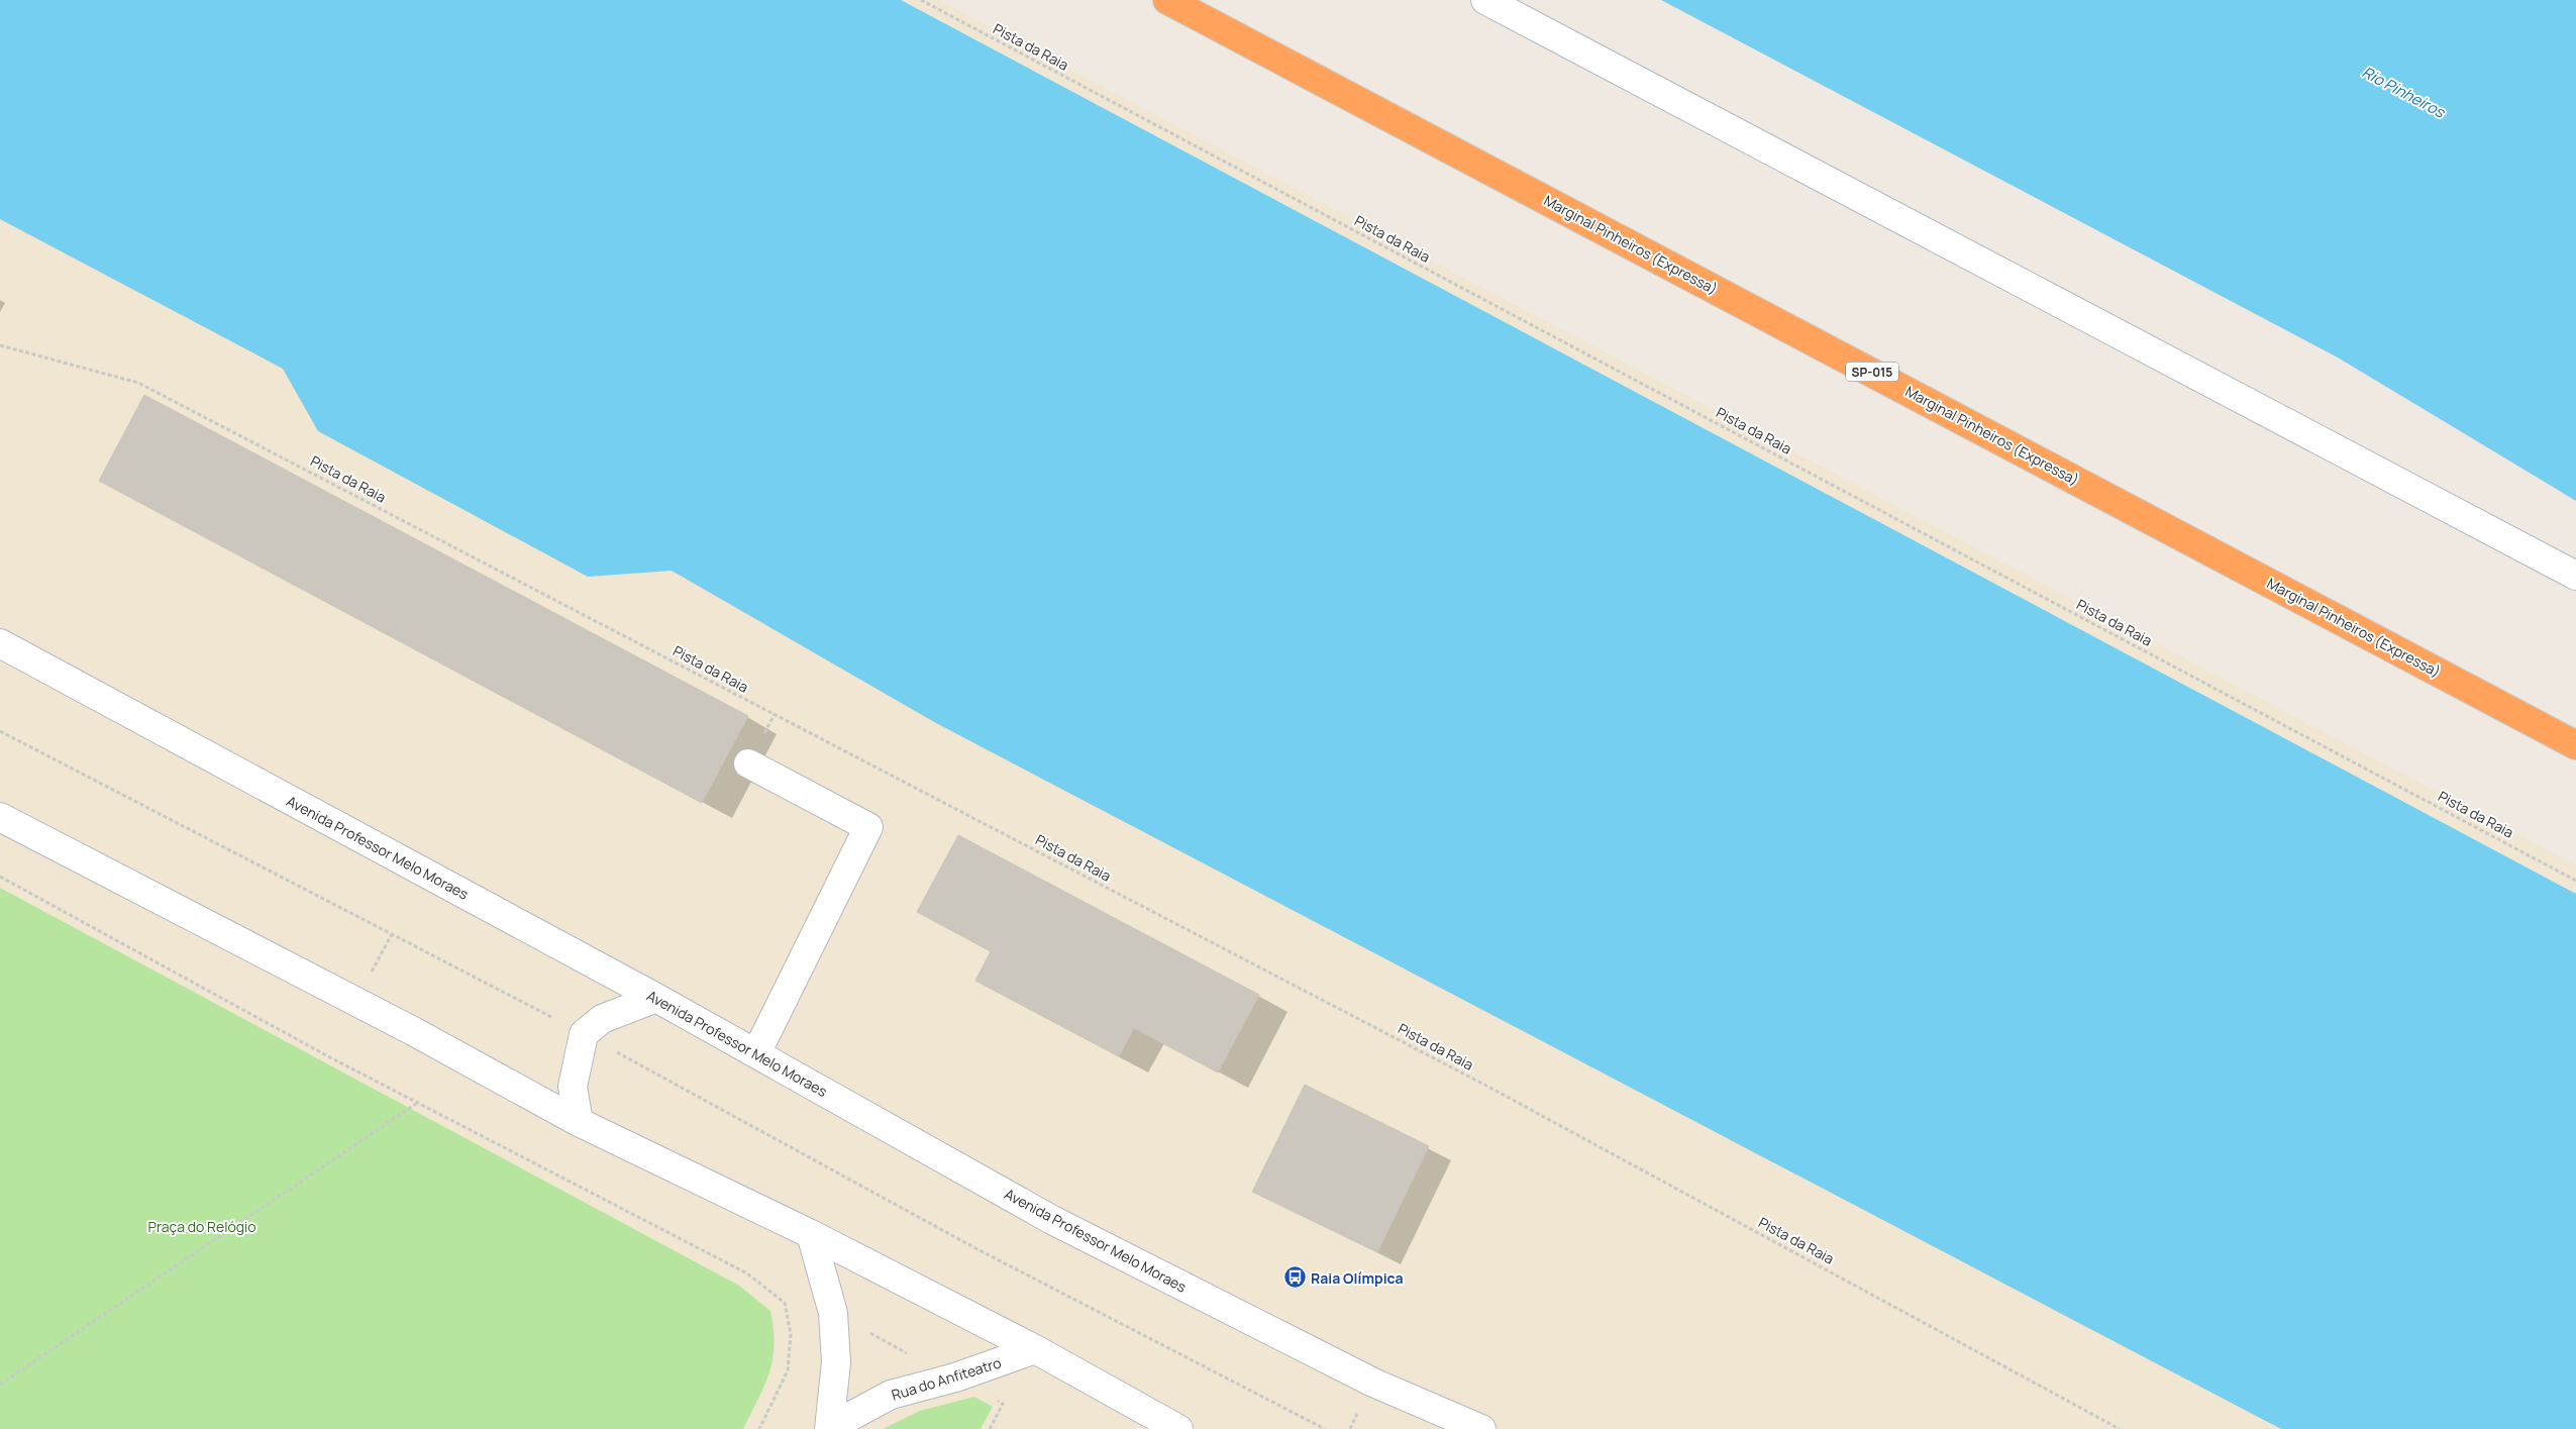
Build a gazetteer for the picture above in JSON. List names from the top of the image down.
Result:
{
  "streets": {
    "highway": ["Marginal Pinheiros (Expressa)", "SP-015"],
    "street": ["Avenida Professor Melo Moraes", "Rua do Anfiteatro"],
    "path": ["Pista da Raia"]
  },
  "water": ["Rio Pinheiros"],
  "parks": ["Praça do Relógio"],
  "places": {
    "bus stop": ["Raia Olímpica"]
  }
}
